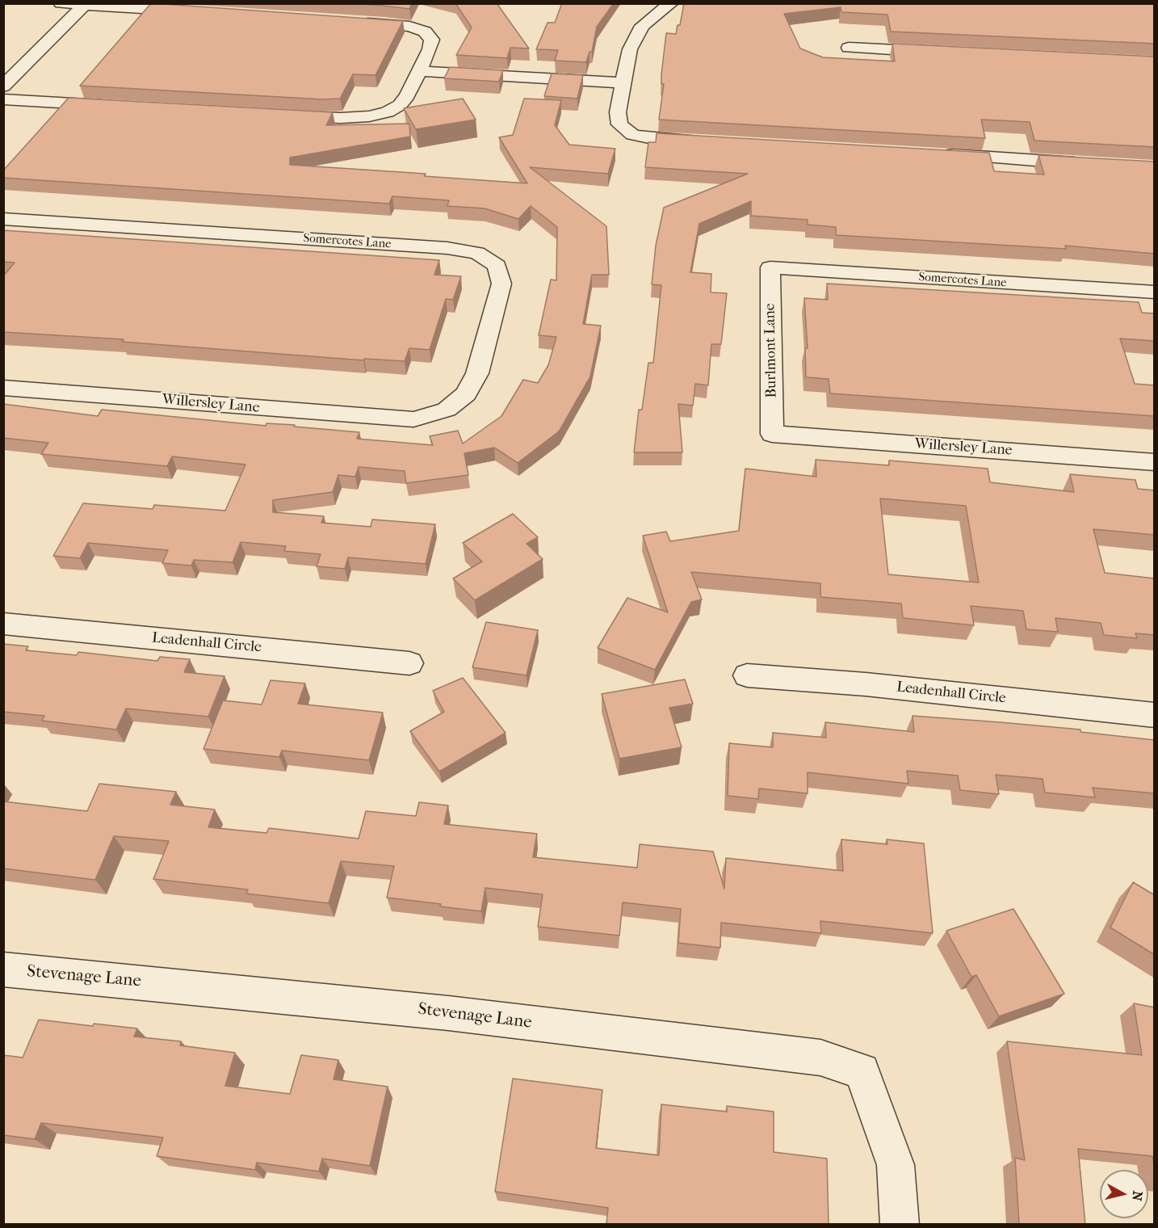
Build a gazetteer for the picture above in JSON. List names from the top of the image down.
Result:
{
  "streets": {
    "street": [
      "Somercotes Lane",
      "Burlmont Lane",
      "Willersley Lane",
      "Leadenhall Circle",
      "Stevenage Lane"
    ]
  },
  "crossings": [
    ["Somercotes Lane", "Burlmont Lane"],
    ["Somercotes Lane", "Willersley Lane"],
    ["Burlmont Lane", "Willersley Lane"]
  ],
  "north": "right"
}
